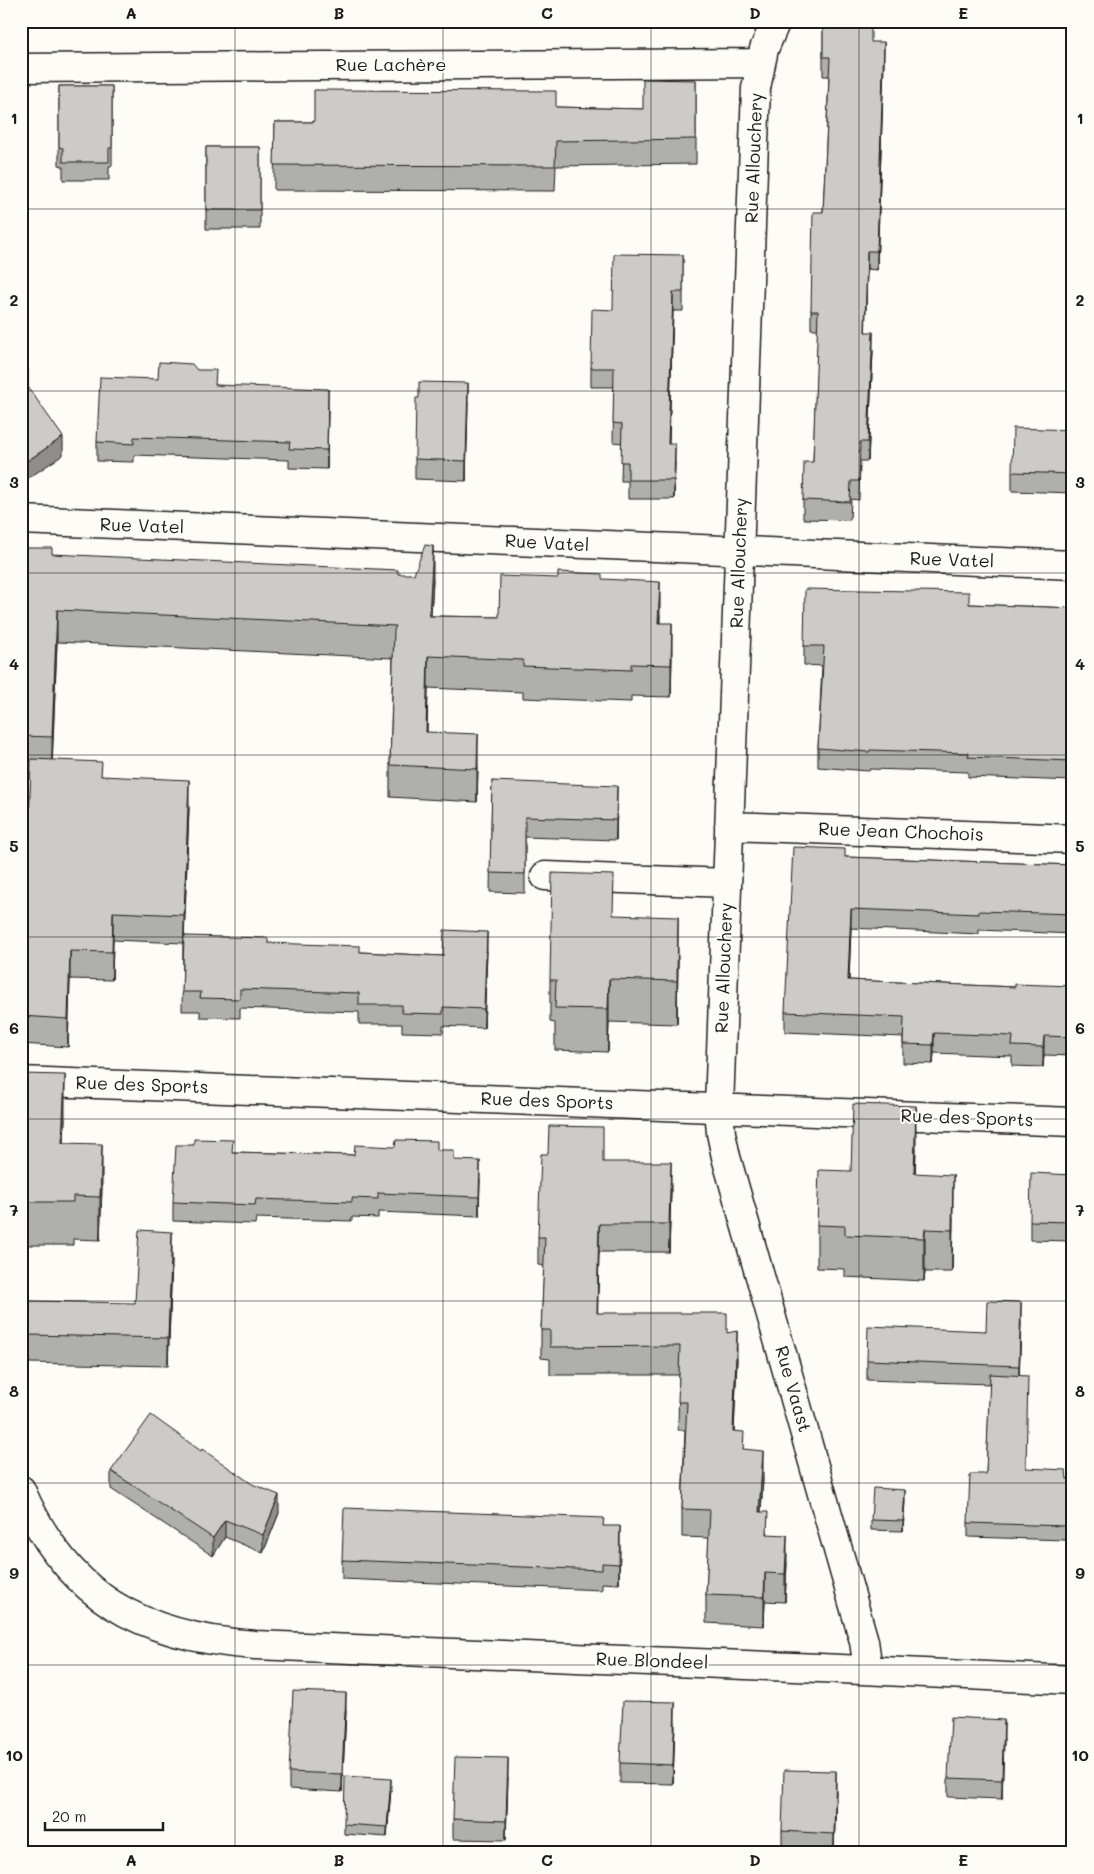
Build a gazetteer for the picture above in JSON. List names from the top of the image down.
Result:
{
  "streets": {
    "street": [
      "Rue Lachère",
      "Rue Allouchery",
      "Rue Vatel",
      "Rue Jean Chochois",
      "Rue des Sports",
      "Rue Vaast",
      "Rue Blondeel"
    ]
  },
  "crossings": [
    ["Rue Lachère", "Rue Allouchery"],
    ["Rue Allouchery", "Rue Vatel"],
    ["Rue Allouchery", "Rue Jean Chochois"],
    ["Rue Allouchery", "Rue des Sports"],
    ["Rue Allouchery", "Rue Vaast"],
    ["Rue des Sports", "Rue Vaast"],
    ["Rue Vaast", "Rue Blondeel"]
  ],
  "scale_bar": "20 m",
  "grid": {
    "columns": [
      "A",
      "B",
      "C",
      "D",
      "E"
    ],
    "rows": [
      "1",
      "2",
      "3",
      "4",
      "5",
      "6",
      "7",
      "8",
      "9",
      "10"
    ]
  }
}
